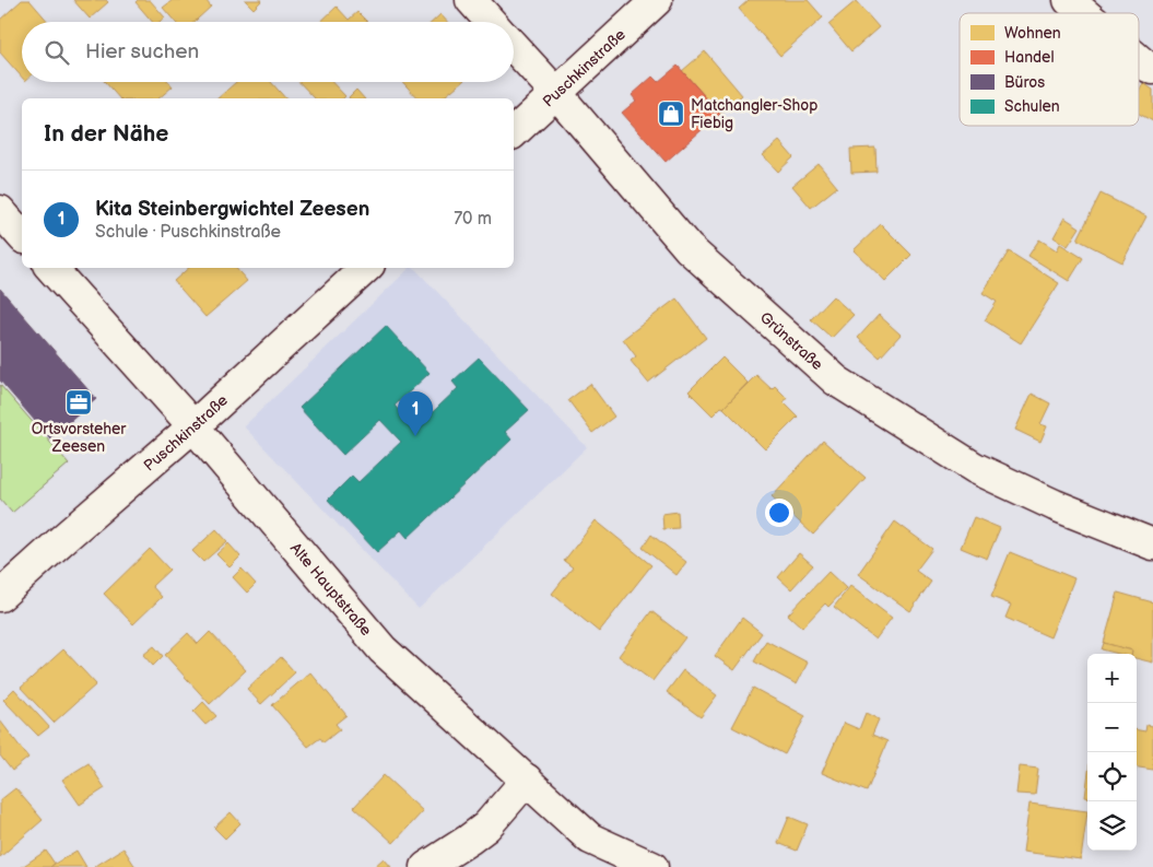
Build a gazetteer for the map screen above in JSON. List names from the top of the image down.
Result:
{
  "streets": {
    "street": ["Puschkinstraße", "Grünstraße", "Alte Hauptstraße"]
  },
  "crossings": [
    ["Puschkinstraße", "Grünstraße"],
    ["Puschkinstraße", "Alte Hauptstraße"]
  ],
  "places": {
    "shop": ["Matchangler-Shop Fiebig"],
    "office": ["Ortsvorsteher Zeesen"]
  },
  "legend": [
    "Wohnen",
    "Handel",
    "Büros",
    "Schulen"
  ],
  "page": {
    "search": "Hier suchen",
    "heading": "In der Nähe",
    "list": [
      {
        "mark": "1",
        "name": "Kita Steinbergwichtel Zeesen",
        "note": "Schule · Puschkinstraße",
        "value": "70 m"
      }
    ],
    "pins": "1",
    "map_buttons": ["+", "−"]
  }
}
